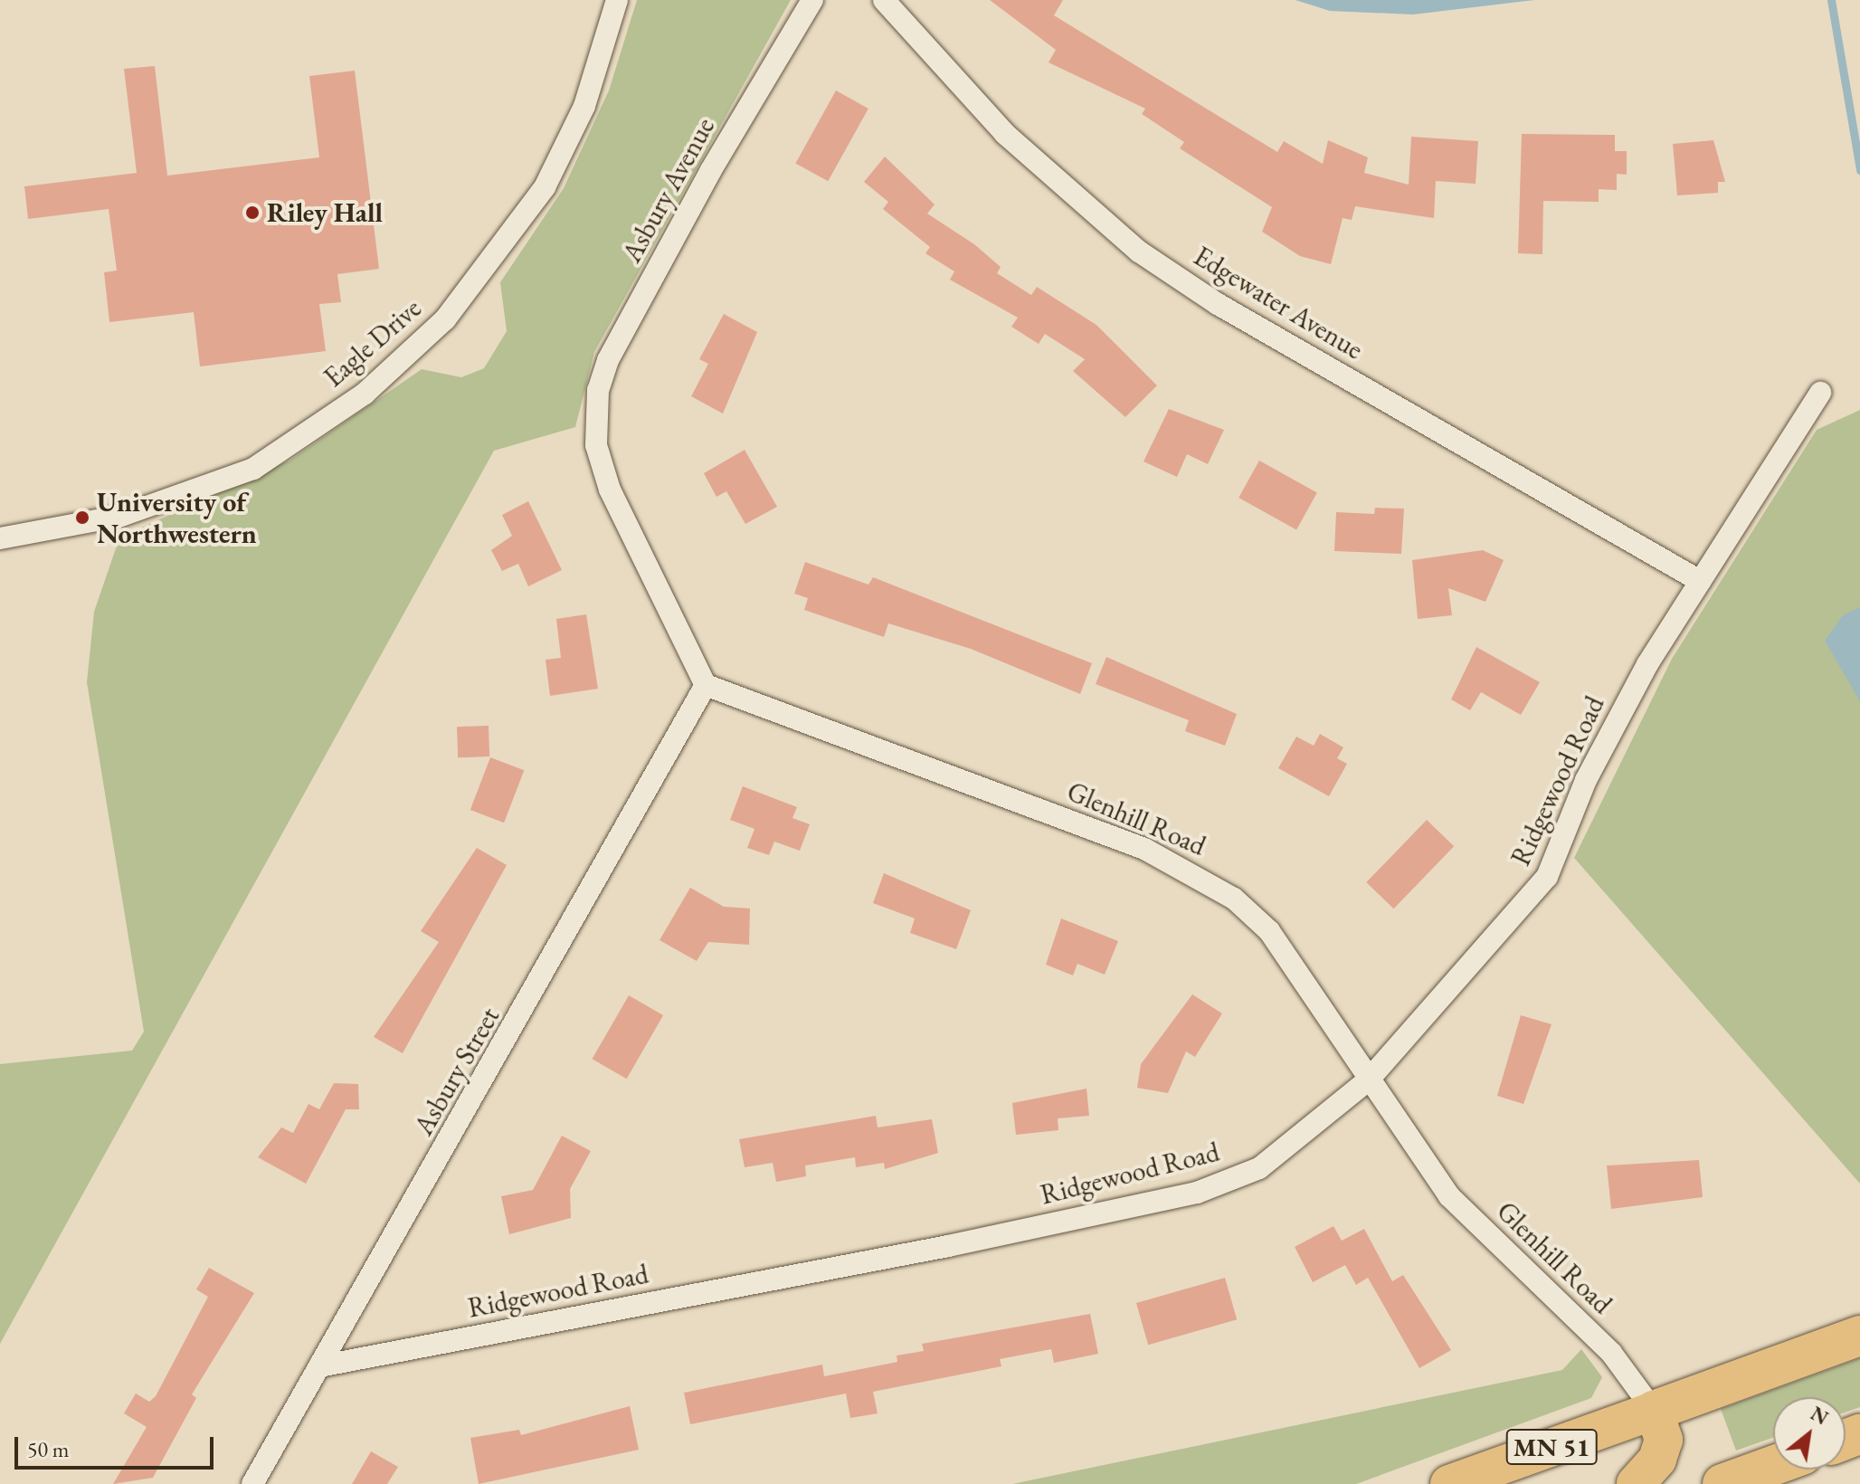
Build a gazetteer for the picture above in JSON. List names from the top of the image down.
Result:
{
  "streets": {
    "highway": ["MN 51"],
    "street": [
      "Asbury Avenue",
      "Edgewater Avenue",
      "Eagle Drive",
      "Ridgewood Road",
      "Glenhill Road",
      "Asbury Street"
    ]
  },
  "crossings": [
    ["Asbury Avenue", "Glenhill Road"],
    ["Asbury Avenue", "Asbury Street"],
    ["Edgewater Avenue", "Ridgewood Road"],
    ["Ridgewood Road", "Glenhill Road"],
    ["Ridgewood Road", "Asbury Street"],
    ["Glenhill Road", "Asbury Street"],
    ["Glenhill Road", "MN 51"]
  ],
  "places": ["Riley Hall", "University of Northwestern"],
  "scale_bar": "50 m",
  "north": "top right"
}
